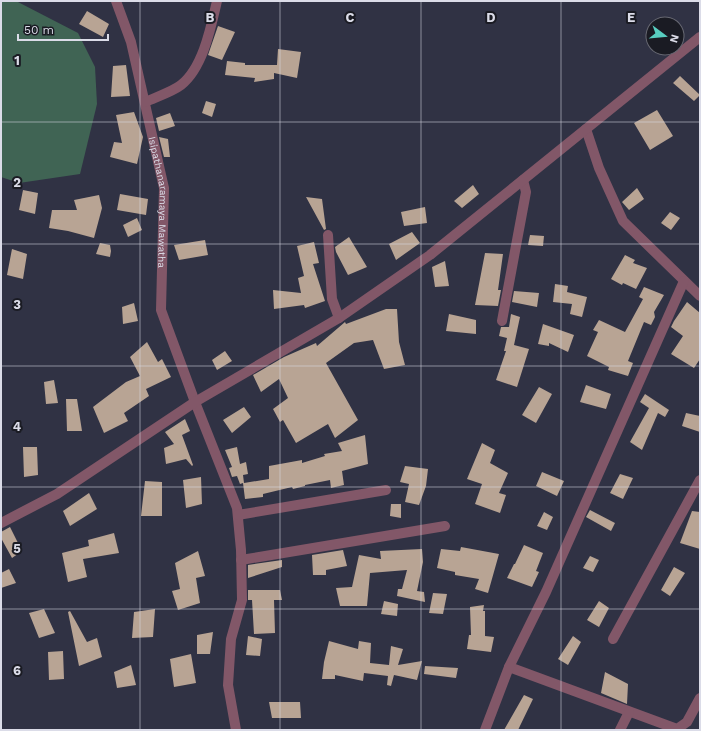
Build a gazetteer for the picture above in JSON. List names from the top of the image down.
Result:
{
  "streets": {
    "street": ["Isipathanaramaya Mawatha"]
  },
  "scale_bar": "50 m",
  "north": "right",
  "grid": {
    "columns": [
      "B",
      "C",
      "D",
      "E"
    ],
    "rows": [
      "1",
      "2",
      "3",
      "4",
      "5",
      "6"
    ]
  }
}
